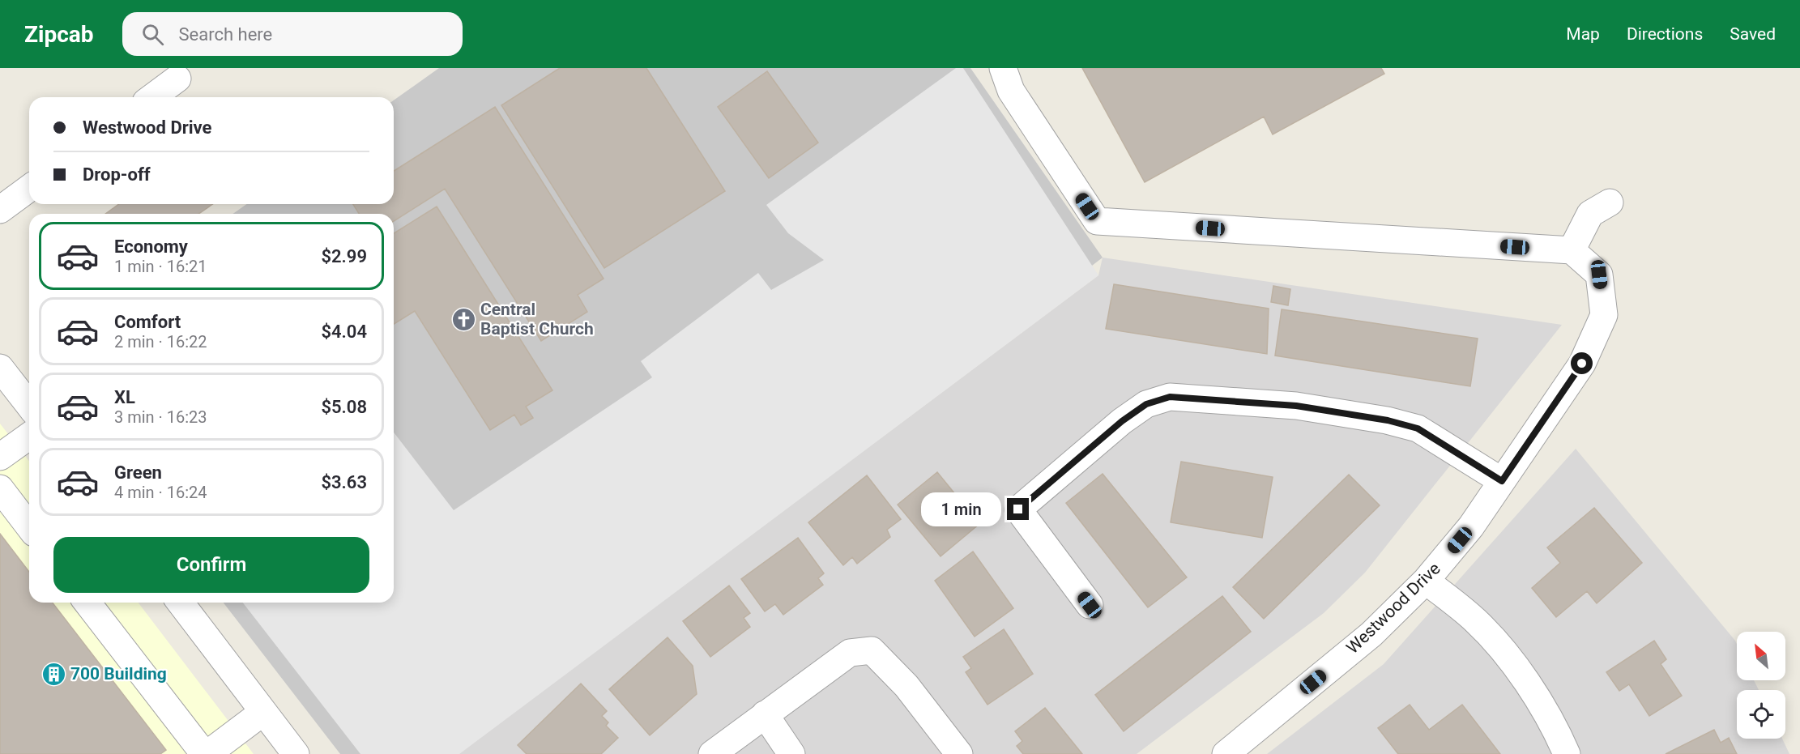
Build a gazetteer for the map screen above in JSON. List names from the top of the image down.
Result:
{
  "streets": {
    "street": ["Westwood Drive"]
  },
  "places": {
    "church": ["Central Baptist Church"],
    "building": ["700 Building"]
  },
  "north": "top left",
  "page": {
    "header": "Zipcab",
    "search": "Search here",
    "nav": ["Map", "Directions", "Saved"],
    "banner": ["Westwood Drive", "Drop-off"],
    "list": [
      {
        "name": "Economy",
        "note": "1 min · 16:21",
        "value": "$2.99"
      },
      {
        "name": "Comfort",
        "note": "2 min · 16:22",
        "value": "$4.04"
      },
      {
        "name": "XL",
        "note": "3 min · 16:23",
        "value": "$5.08"
      },
      {
        "name": "Green",
        "note": "4 min · 16:24",
        "value": "$3.63"
      }
    ],
    "bubble": "1 min",
    "buttons": "Confirm"
  }
}
